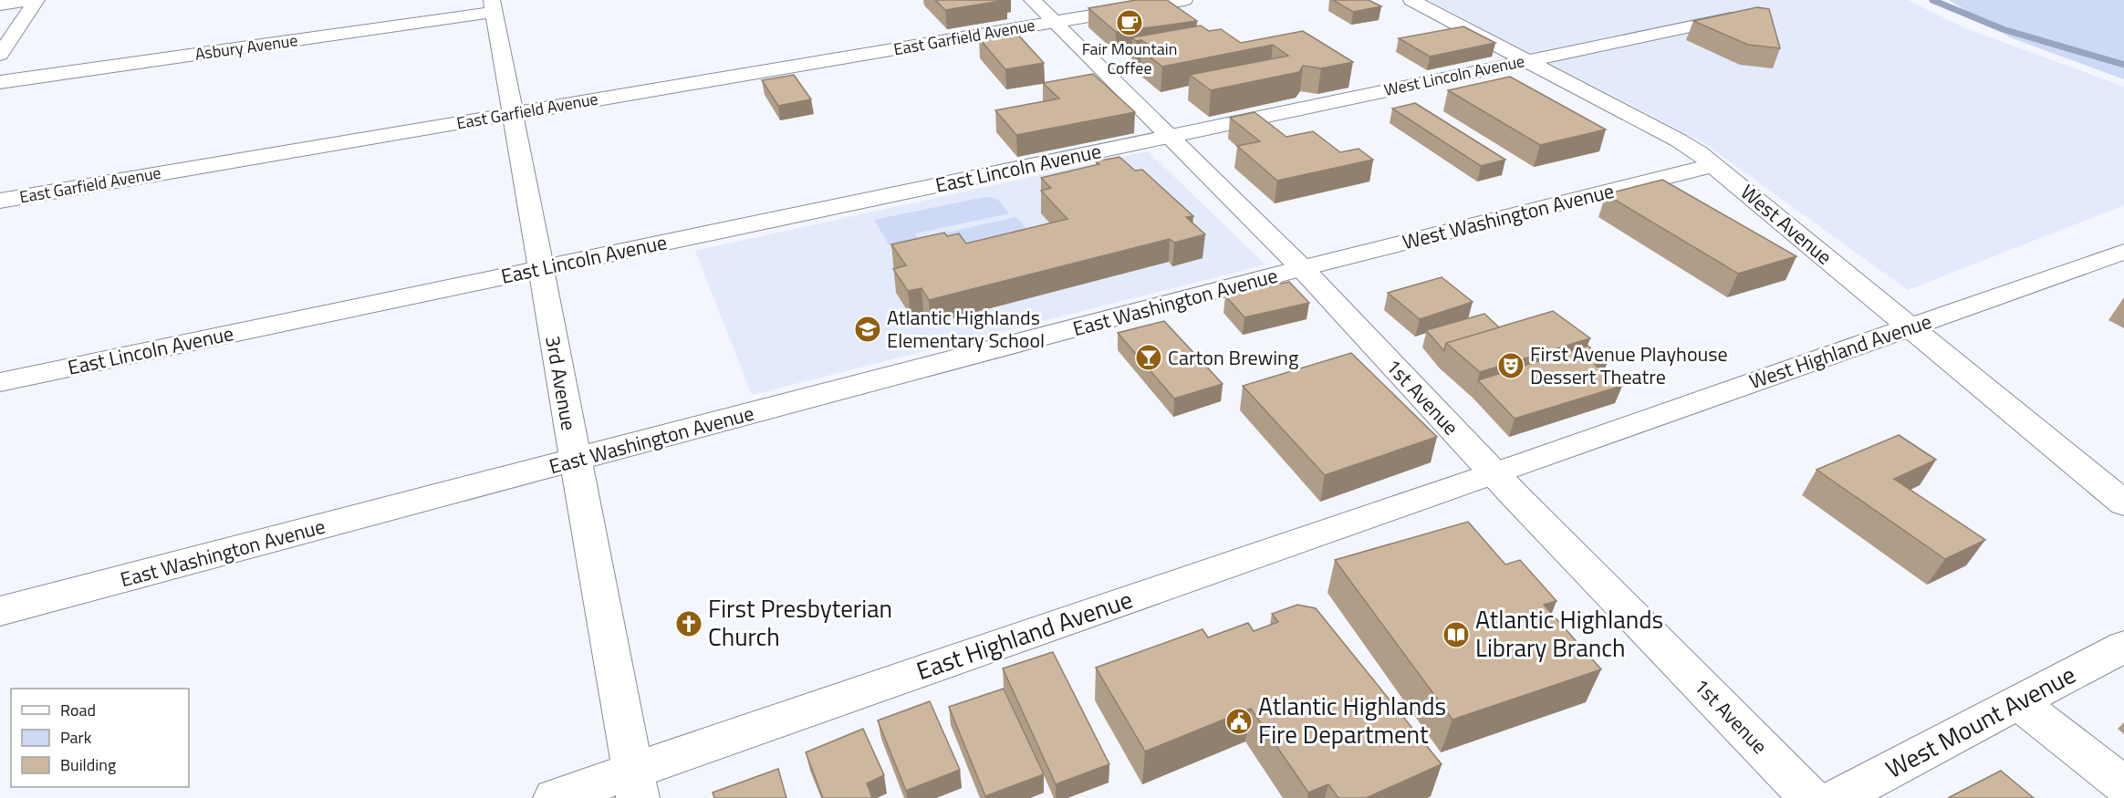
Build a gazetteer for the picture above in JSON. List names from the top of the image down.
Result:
{
  "streets": {
    "street": [
      "East Garfield Avenue",
      "Asbury Avenue",
      "West Lincoln Avenue",
      "East Lincoln Avenue",
      "West Washington Avenue",
      "West Avenue",
      "East Washington Avenue",
      "West Highland Avenue",
      "3rd Avenue",
      "1st Avenue",
      "East Highland Avenue",
      "West Mount Avenue"
    ]
  },
  "crossings": [
    ["East Garfield Avenue", "3rd Avenue"],
    ["East Garfield Avenue", "1st Avenue"],
    ["Asbury Avenue", "3rd Avenue"],
    ["West Lincoln Avenue", "East Lincoln Avenue"],
    ["West Lincoln Avenue", "West Avenue"],
    ["West Lincoln Avenue", "1st Avenue"],
    ["East Lincoln Avenue", "3rd Avenue"],
    ["East Lincoln Avenue", "1st Avenue"],
    ["West Washington Avenue", "West Avenue"],
    ["West Washington Avenue", "East Washington Avenue"],
    ["West Washington Avenue", "1st Avenue"],
    ["West Avenue", "West Highland Avenue"],
    ["East Washington Avenue", "3rd Avenue"],
    ["East Washington Avenue", "1st Avenue"],
    ["West Highland Avenue", "1st Avenue"],
    ["West Highland Avenue", "East Highland Avenue"],
    ["3rd Avenue", "East Highland Avenue"],
    ["1st Avenue", "East Highland Avenue"]
  ],
  "places": {
    "cafe": ["Fair Mountain Coffee"],
    "school or university": ["Atlantic Highlands Elementary School"],
    "bar": ["Carton Brewing"],
    "theatre": ["First Avenue Playhouse Dessert Theatre"],
    "church": ["First Presbyterian Church"],
    "library": ["Atlantic Highlands Library Branch"],
    "public building": ["Atlantic Highlands Fire Department"]
  },
  "legend": ["Road", "Park", "Building"]
}
